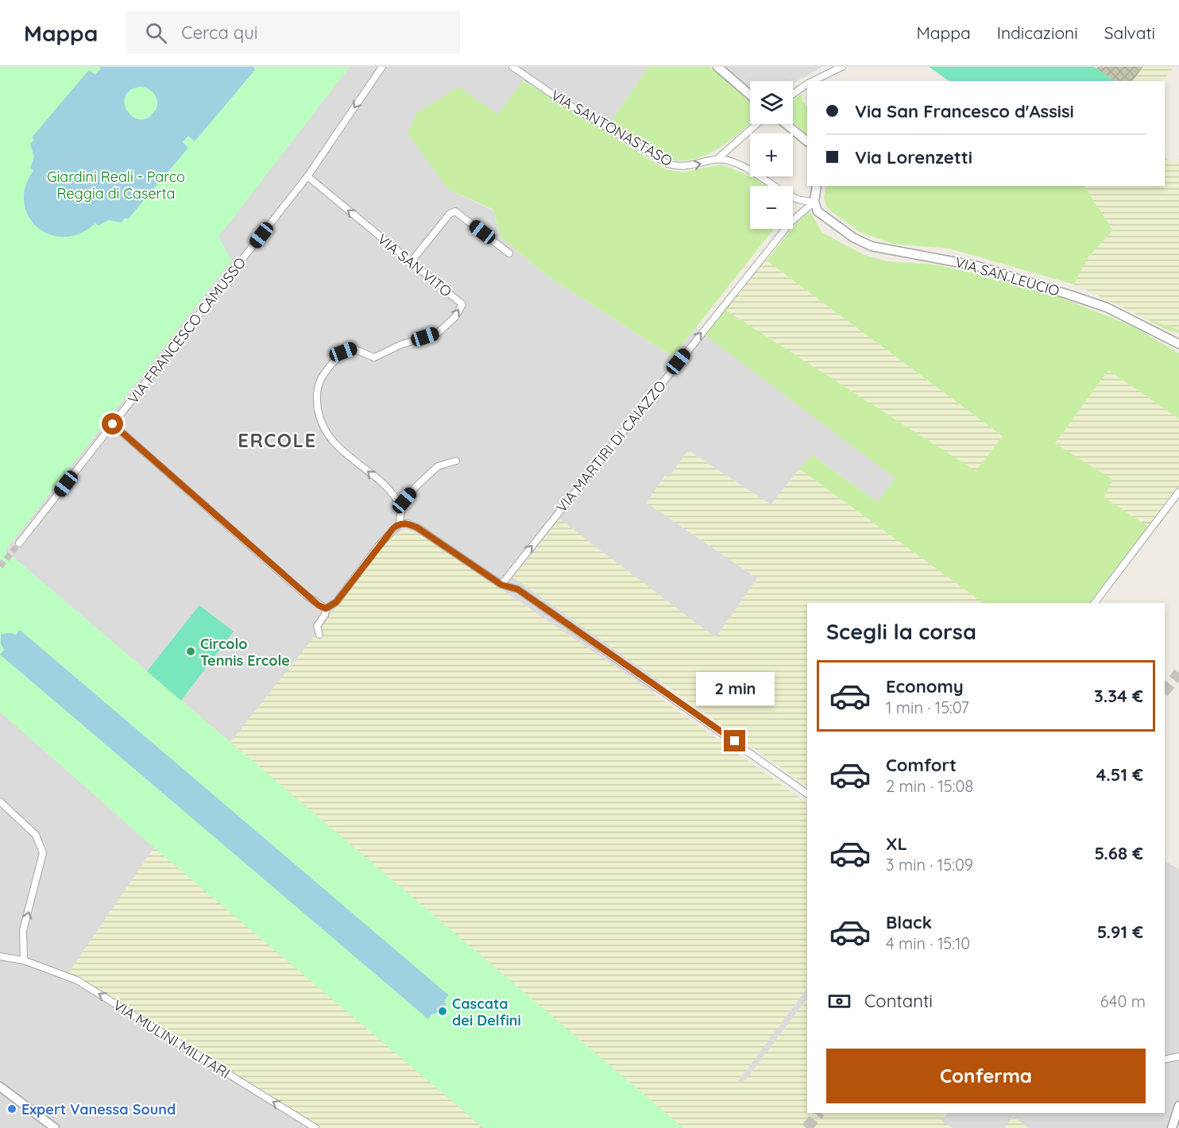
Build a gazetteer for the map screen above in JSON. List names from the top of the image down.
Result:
{
  "streets": {
    "street": [
      "VIA SANTONASTASO",
      "VIA SAN VITO",
      "VIA SAN LEUCIO",
      "VIA FRANCESCO CAMUSSO",
      "VIA MARTIRI DI CAIAZZO",
      "VIA MULINI MILITARI"
    ]
  },
  "crossings": [
    ["VIA SAN VITO", "VIA FRANCESCO CAMUSSO"],
    ["VIA SAN LEUCIO", "VIA MARTIRI DI CAIAZZO"]
  ],
  "one_way": ["VIA SANTONASTASO", "VIA MARTIRI DI CAIAZZO", "VIA MULINI MILITARI"],
  "districts": ["ERCOLE"],
  "parks": ["Giardini Reali - Parco Reggia di Caserta"],
  "places": ["Circolo Tennis Ercole", "Cascata dei Delfini", "Expert Vanessa Sound"],
  "page": {
    "header": "Mappa",
    "search": "Cerca qui",
    "nav": ["Mappa", "Indicazioni", "Salvati"],
    "map_buttons": ["+", "−"],
    "banner": ["Via San Francesco d'Assisi", "Via Lorenzetti"],
    "heading": "Scegli la corsa",
    "list": [
      {
        "name": "Economy",
        "note": "1 min · 15:07",
        "value": "3.34 €"
      },
      {
        "name": "Comfort",
        "note": "2 min · 15:08",
        "value": "4.51 €"
      },
      {
        "name": "XL",
        "note": "3 min · 15:09",
        "value": "5.68 €"
      },
      {
        "name": "Black",
        "note": "4 min · 15:10",
        "value": "5.91 €"
      }
    ],
    "bubble": "2 min",
    "pay": ["Contanti", "640 m"],
    "buttons": "Conferma"
  }
}
